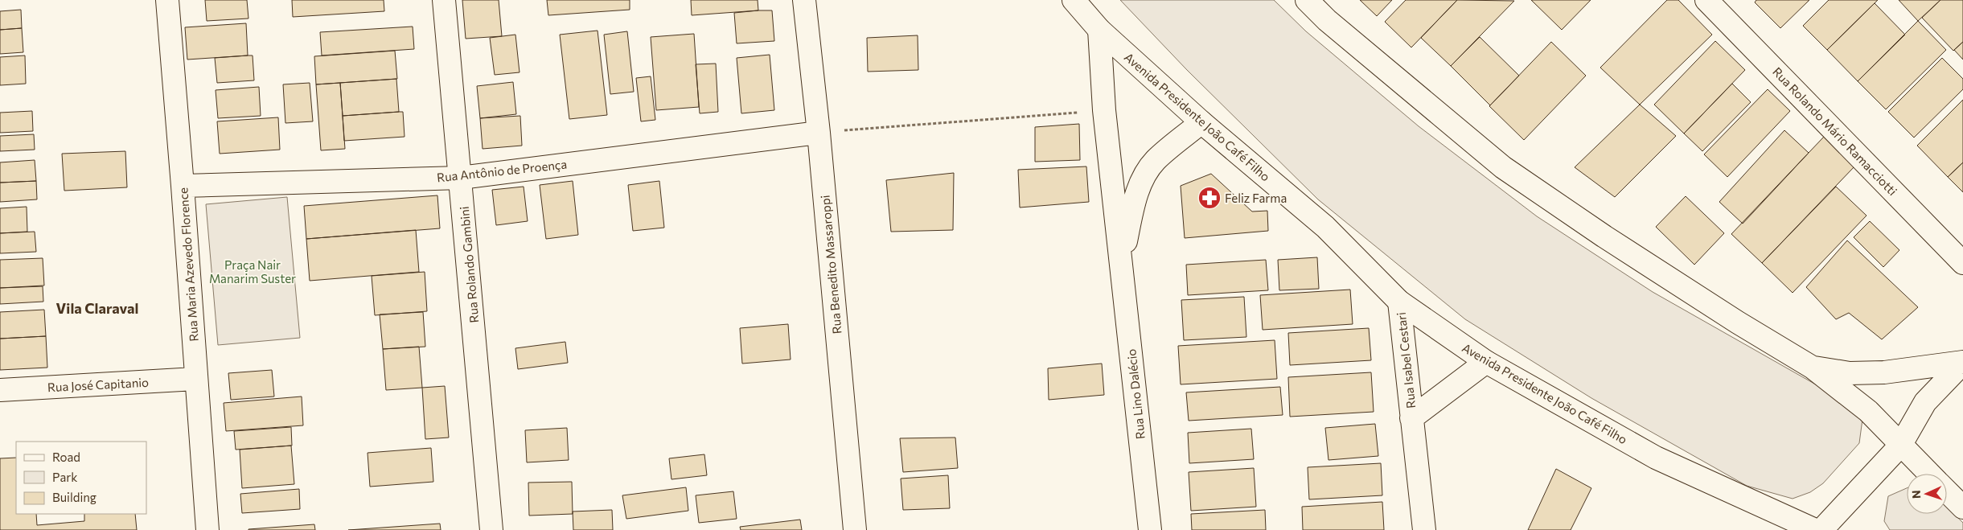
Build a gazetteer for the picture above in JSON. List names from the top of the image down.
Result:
{
  "streets": {
    "street": [
      "Avenida Presidente João Café Filho",
      "Rua Rolando Mário Ramacciotti",
      "Rua Antônio de Proença",
      "Rua Maria Azevedo Florence",
      "Rua Rolando Gambini",
      "Rua Benedito Massaroppi",
      "Rua Isabel Cestari",
      "Rua José Capitanio",
      "Rua Lino Dalécio"
    ]
  },
  "crossings": [
    ["Avenida Presidente João Café Filho", "Rua Isabel Cestari"],
    ["Avenida Presidente João Café Filho", "Rua Lino Dalécio"],
    ["Rua Antônio de Proença", "Rua Maria Azevedo Florence"],
    ["Rua Antônio de Proença", "Rua Rolando Gambini"],
    ["Rua Antônio de Proença", "Rua Benedito Massaroppi"],
    ["Rua Maria Azevedo Florence", "Rua José Capitanio"]
  ],
  "districts": ["Vila Claraval"],
  "parks": ["Praça Nair Manarim Suster"],
  "places": {
    "pharmacy": ["Feliz Farma"]
  },
  "legend": ["Road", "Park", "Building"],
  "north": "left"
}
